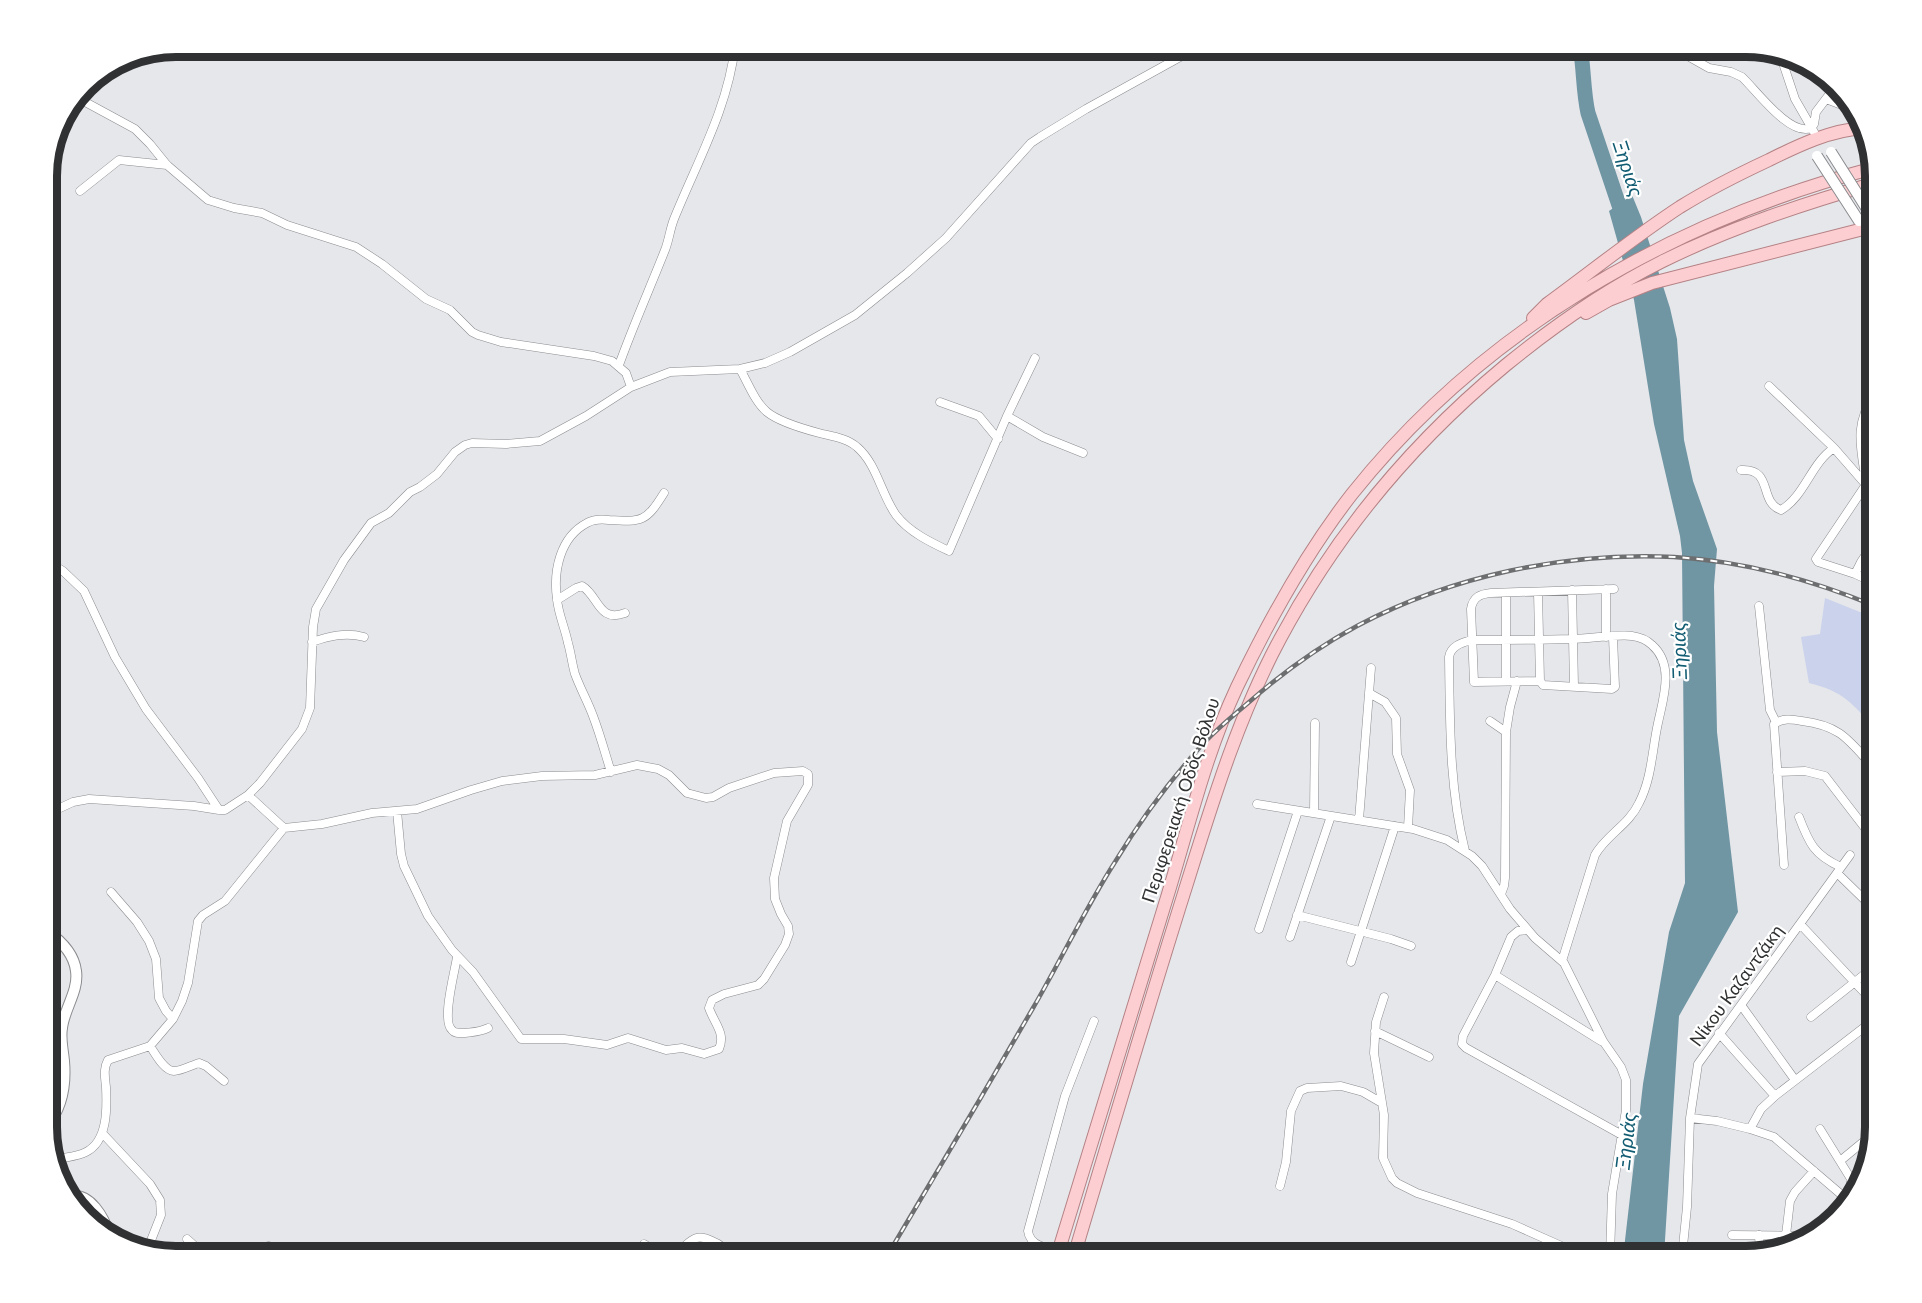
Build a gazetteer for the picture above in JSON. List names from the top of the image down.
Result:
{
  "streets": {
    "main road": ["Περιφερειακή Οδός Βόλου"],
    "street": ["Νίκου Καζαντζάκη"]
  },
  "water": ["Ξηριάς"]
}
